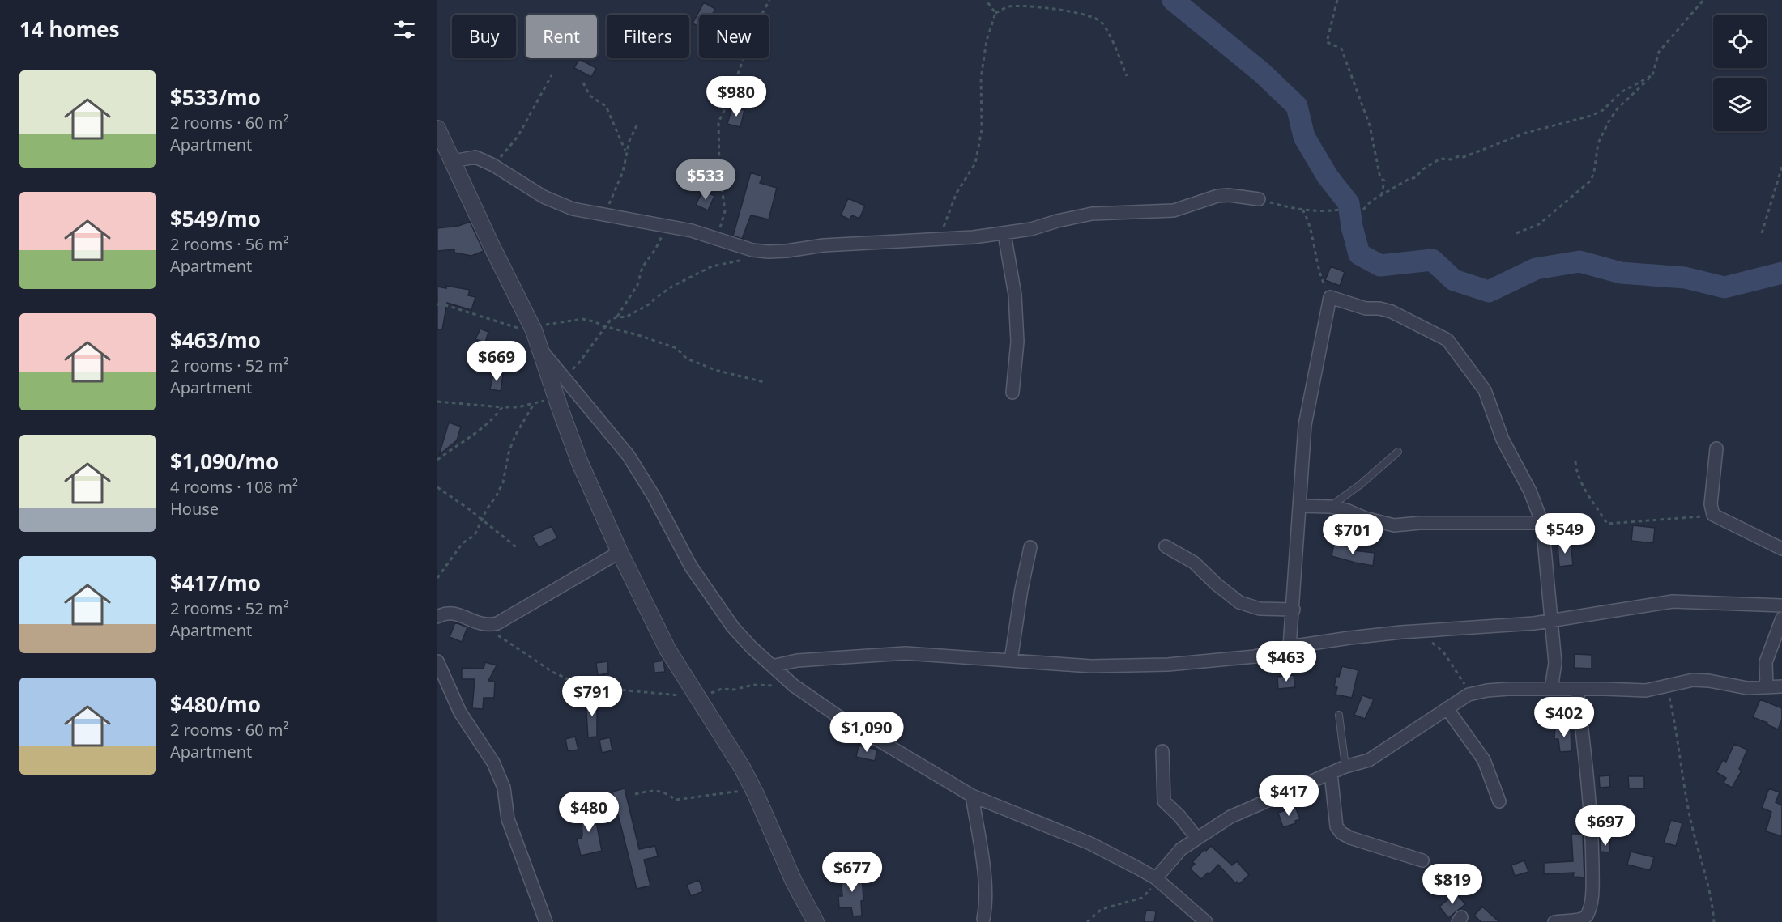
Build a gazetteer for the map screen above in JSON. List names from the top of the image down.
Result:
{
  "page": {
    "heading": "14 homes",
    "chip": [
      "Buy",
      "Rent",
      "Filters",
      "New"
    ],
    "list": [
      {
        "name": "$533/mo",
        "note": "2 rooms · 60 m² · Apartment"
      },
      {
        "name": "$549/mo",
        "note": "2 rooms · 56 m² · Apartment"
      },
      {
        "name": "$463/mo",
        "note": "2 rooms · 52 m² · Apartment"
      },
      {
        "name": "$1,090/mo",
        "note": "4 rooms · 108 m² · House"
      },
      {
        "name": "$417/mo",
        "note": "2 rooms · 52 m² · Apartment"
      },
      {
        "name": "$480/mo",
        "note": "2 rooms · 60 m² · Apartment"
      }
    ],
    "price": [
      "$980",
      "$533",
      "$669",
      "$549",
      "$701",
      "$463",
      "$791",
      "$402",
      "$1,090",
      "$417",
      "$480",
      "$697",
      "$677",
      "$819"
    ]
  }
}
